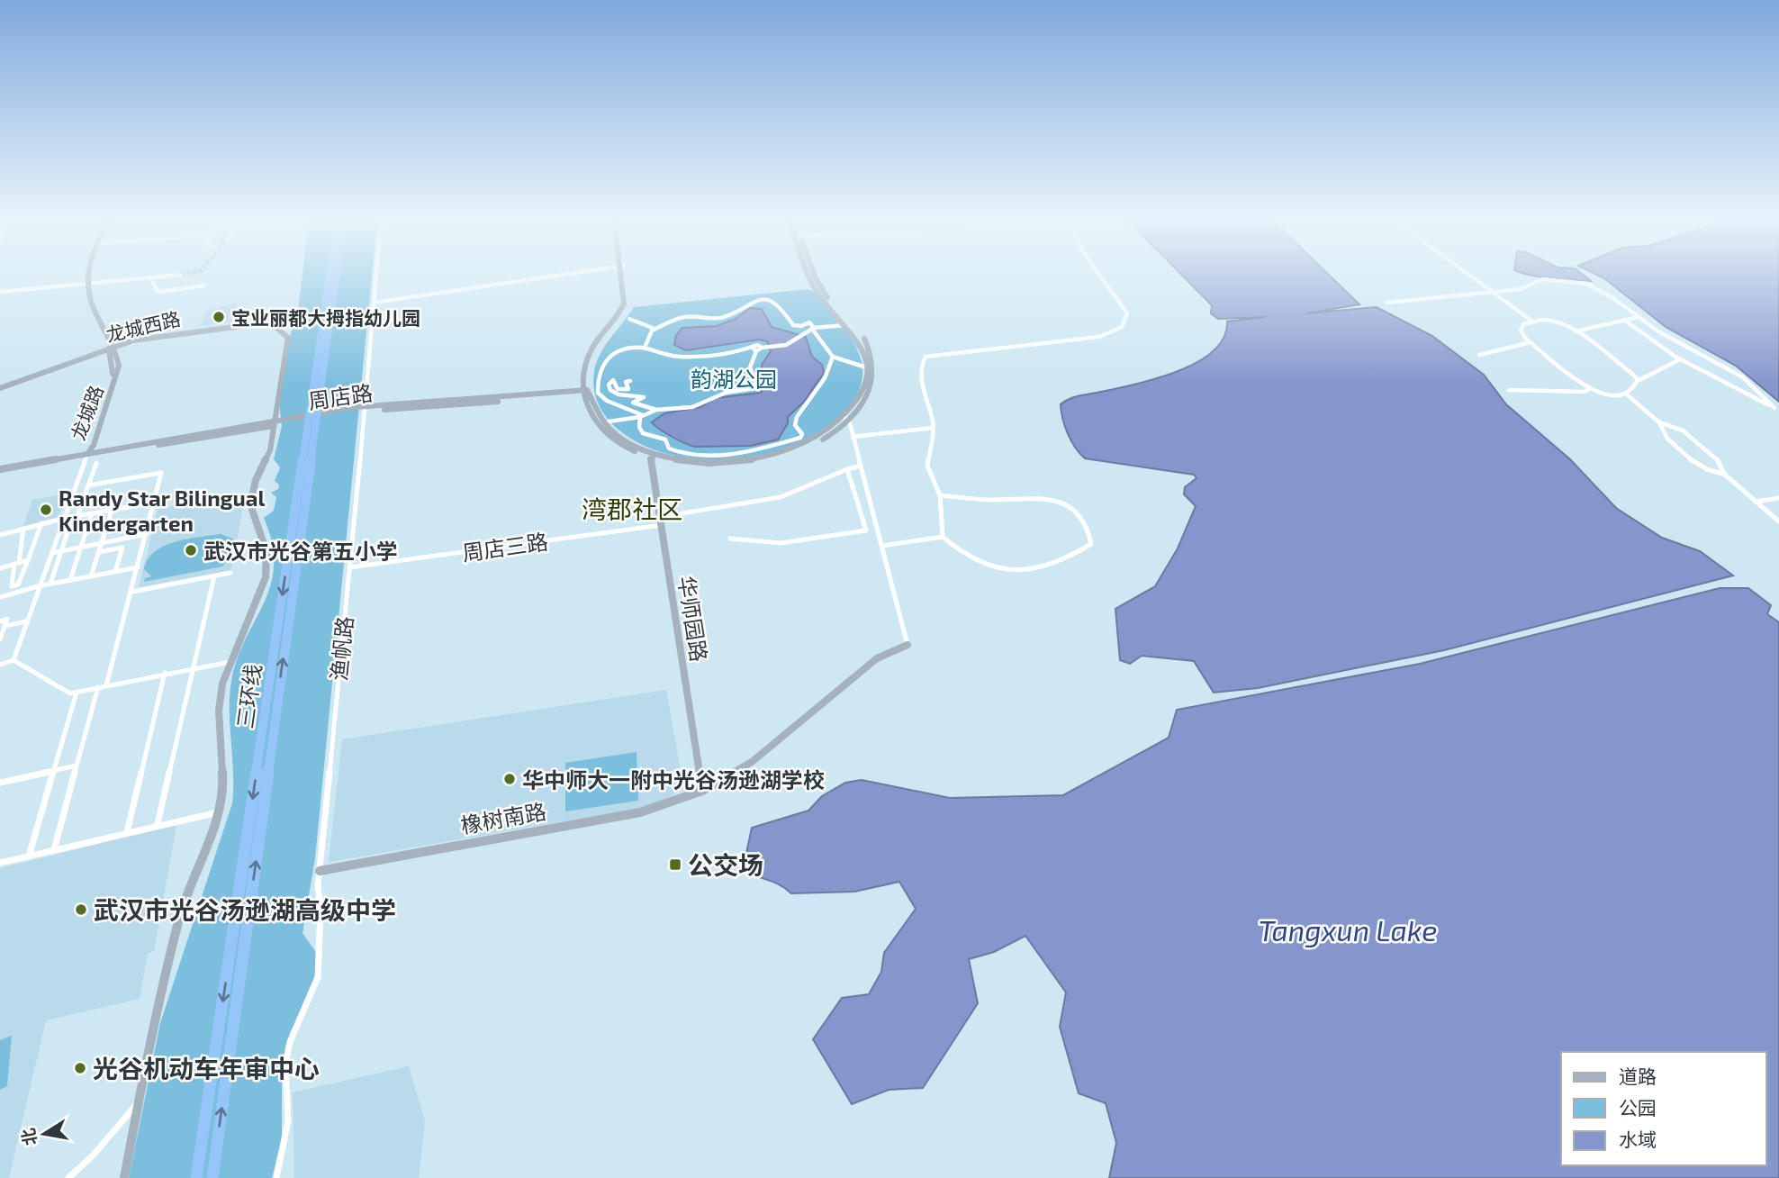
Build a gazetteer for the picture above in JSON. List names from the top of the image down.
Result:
{
  "streets": {
    "highway": ["三环线"],
    "street": [
      "龙城西路",
      "周店路",
      "龙城路",
      "周店三路",
      "华师园路",
      "渔帆路",
      "橡树南路"
    ]
  },
  "crossings": [
    ["龙城西路", "龙城路"],
    ["周店路", "龙城路"],
    ["周店三路", "华师园路"],
    ["周店三路", "渔帆路"],
    ["华师园路", "橡树南路"],
    ["渔帆路", "橡树南路"]
  ],
  "districts": ["湾郡社区"],
  "water": ["Tangxun Lake"],
  "parks": ["韵湖公园"],
  "places": {
    "other": [
      "宝业丽都大拇指幼儿园",
      "Randy Star Bilingual Kindergarten",
      "武汉市光谷第五小学",
      "华中师大一附中光谷汤逊湖学校",
      "武汉市光谷汤逊湖高级中学",
      "光谷机动车年审中心"
    ],
    "transit": ["公交场"]
  },
  "legend": ["道路", "公园", "水域"],
  "north": "left"
}
